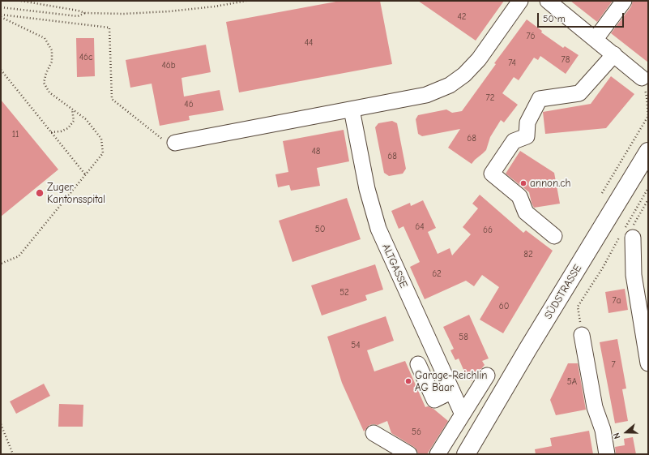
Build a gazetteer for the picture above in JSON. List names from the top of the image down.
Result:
{
  "streets": {
    "main road": ["SÜDSTRASSE"],
    "street": ["ALTGASSE"]
  },
  "places": ["annon.ch", "Zuger Kantonsspital", "Garage-Reichlin AG Baar"],
  "house_numbers": [
    "42",
    "76",
    "44",
    "46c",
    "78",
    "74",
    "46b",
    "72",
    "46",
    "11",
    "68",
    "48",
    "68",
    "64",
    "50",
    "66",
    "82",
    "62",
    "52",
    "7a",
    "60",
    "58",
    "54",
    "7",
    "5A",
    "56"
  ],
  "scale_bar": "50 m",
  "north": "left"
}
